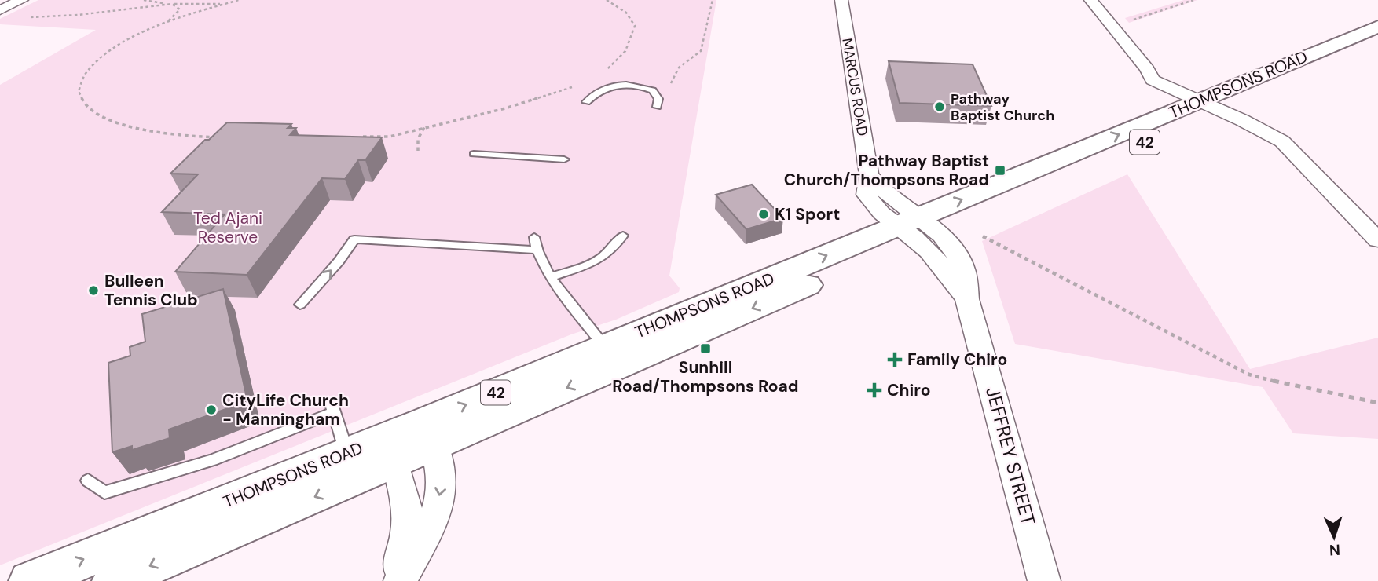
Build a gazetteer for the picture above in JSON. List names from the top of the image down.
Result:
{
  "streets": {
    "main road": ["THOMPSONS ROAD", "42"],
    "street": ["MARCUS ROAD", "JEFFREY STREET"]
  },
  "crossings": [
    ["THOMPSONS ROAD", "MARCUS ROAD"],
    ["THOMPSONS ROAD", "JEFFREY STREET"],
    ["MARCUS ROAD", "JEFFREY STREET"]
  ],
  "parks": ["Ted Ajani Reserve"],
  "places": {
    "other": [
      "Pathway Baptist Church",
      "K1 Sport",
      "Bulleen Tennis Club",
      "CityLife Church - Manningham"
    ],
    "transit": ["Pathway Baptist Church/Thompsons Road", "Sunhill Road/Thompsons Road"],
    "health": ["Family Chiro", "Chiro"]
  },
  "north": "bottom"
}
